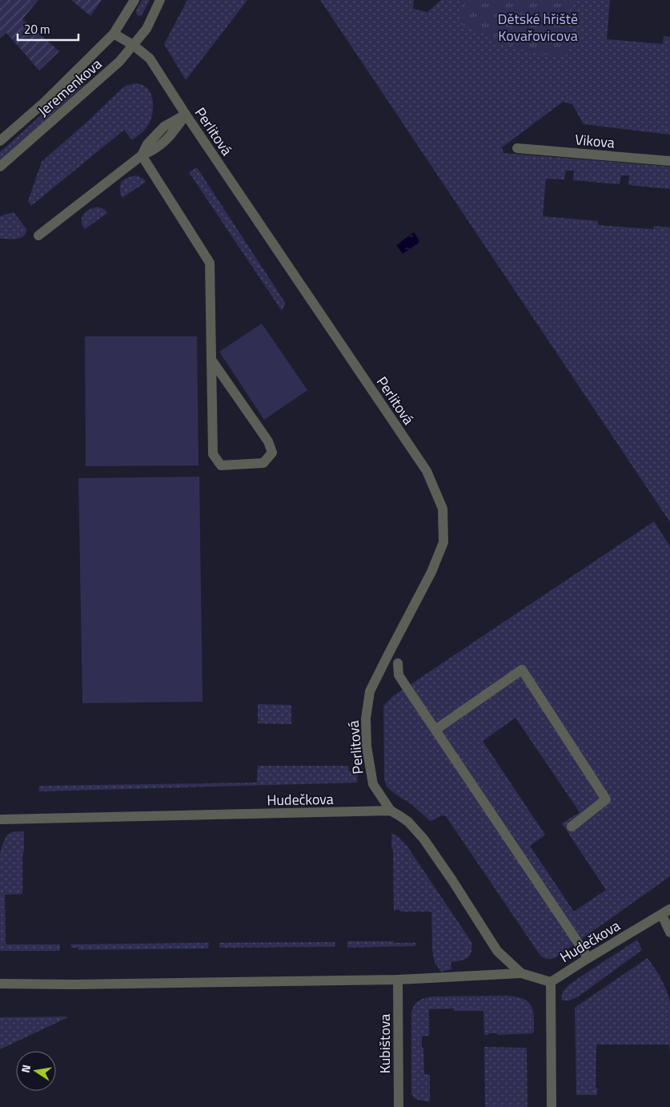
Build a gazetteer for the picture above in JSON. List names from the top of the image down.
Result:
{
  "streets": {
    "street": [
      "Jeremenkova",
      "Perlitová",
      "Vikova",
      "Hudečkova",
      "Kubištova"
    ]
  },
  "crossings": [
    ["Jeremenkova", "Perlitová"],
    ["Perlitová", "Hudečkova"]
  ],
  "parks": ["Dětské hřiště Kovařovicova"],
  "scale_bar": "20 m",
  "north": "left"
}
